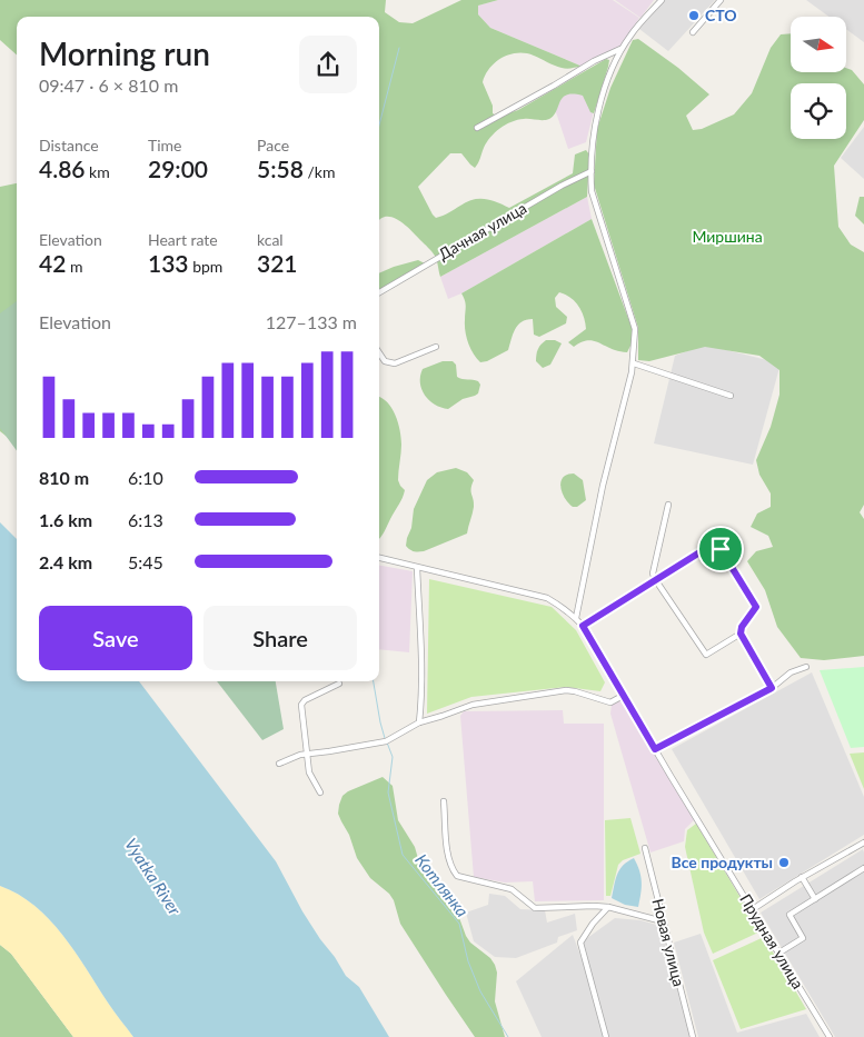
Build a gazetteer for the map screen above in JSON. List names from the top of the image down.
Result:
{
  "streets": {
    "street": ["Дачная улица", "Прудная улица", "Новая улица"]
  },
  "water": ["Vyatka River", "Котлянка"],
  "parks": ["Миршина"],
  "places": ["СТО", "Все продукты"],
  "north": "right",
  "page": {
    "heading": ["Morning run", "09:47 · 6 × 810 m"],
    "stats": [
      ["Distance", "4.86 km"],
      ["Time", "29:00"],
      ["Pace", "5:58 /km"],
      ["Elevation", "42 m"],
      ["Heart rate", "133 bpm"],
      ["kcal", "321"]
    ],
    "chart": ["Elevation", "127–133 m"],
    "list": [
      {
        "name": "810 m",
        "note": "6:10"
      },
      {
        "name": "1.6 km",
        "note": "6:13"
      },
      {
        "name": "2.4 km",
        "note": "5:45"
      }
    ],
    "buttons": ["Save", "Share"]
  }
}
